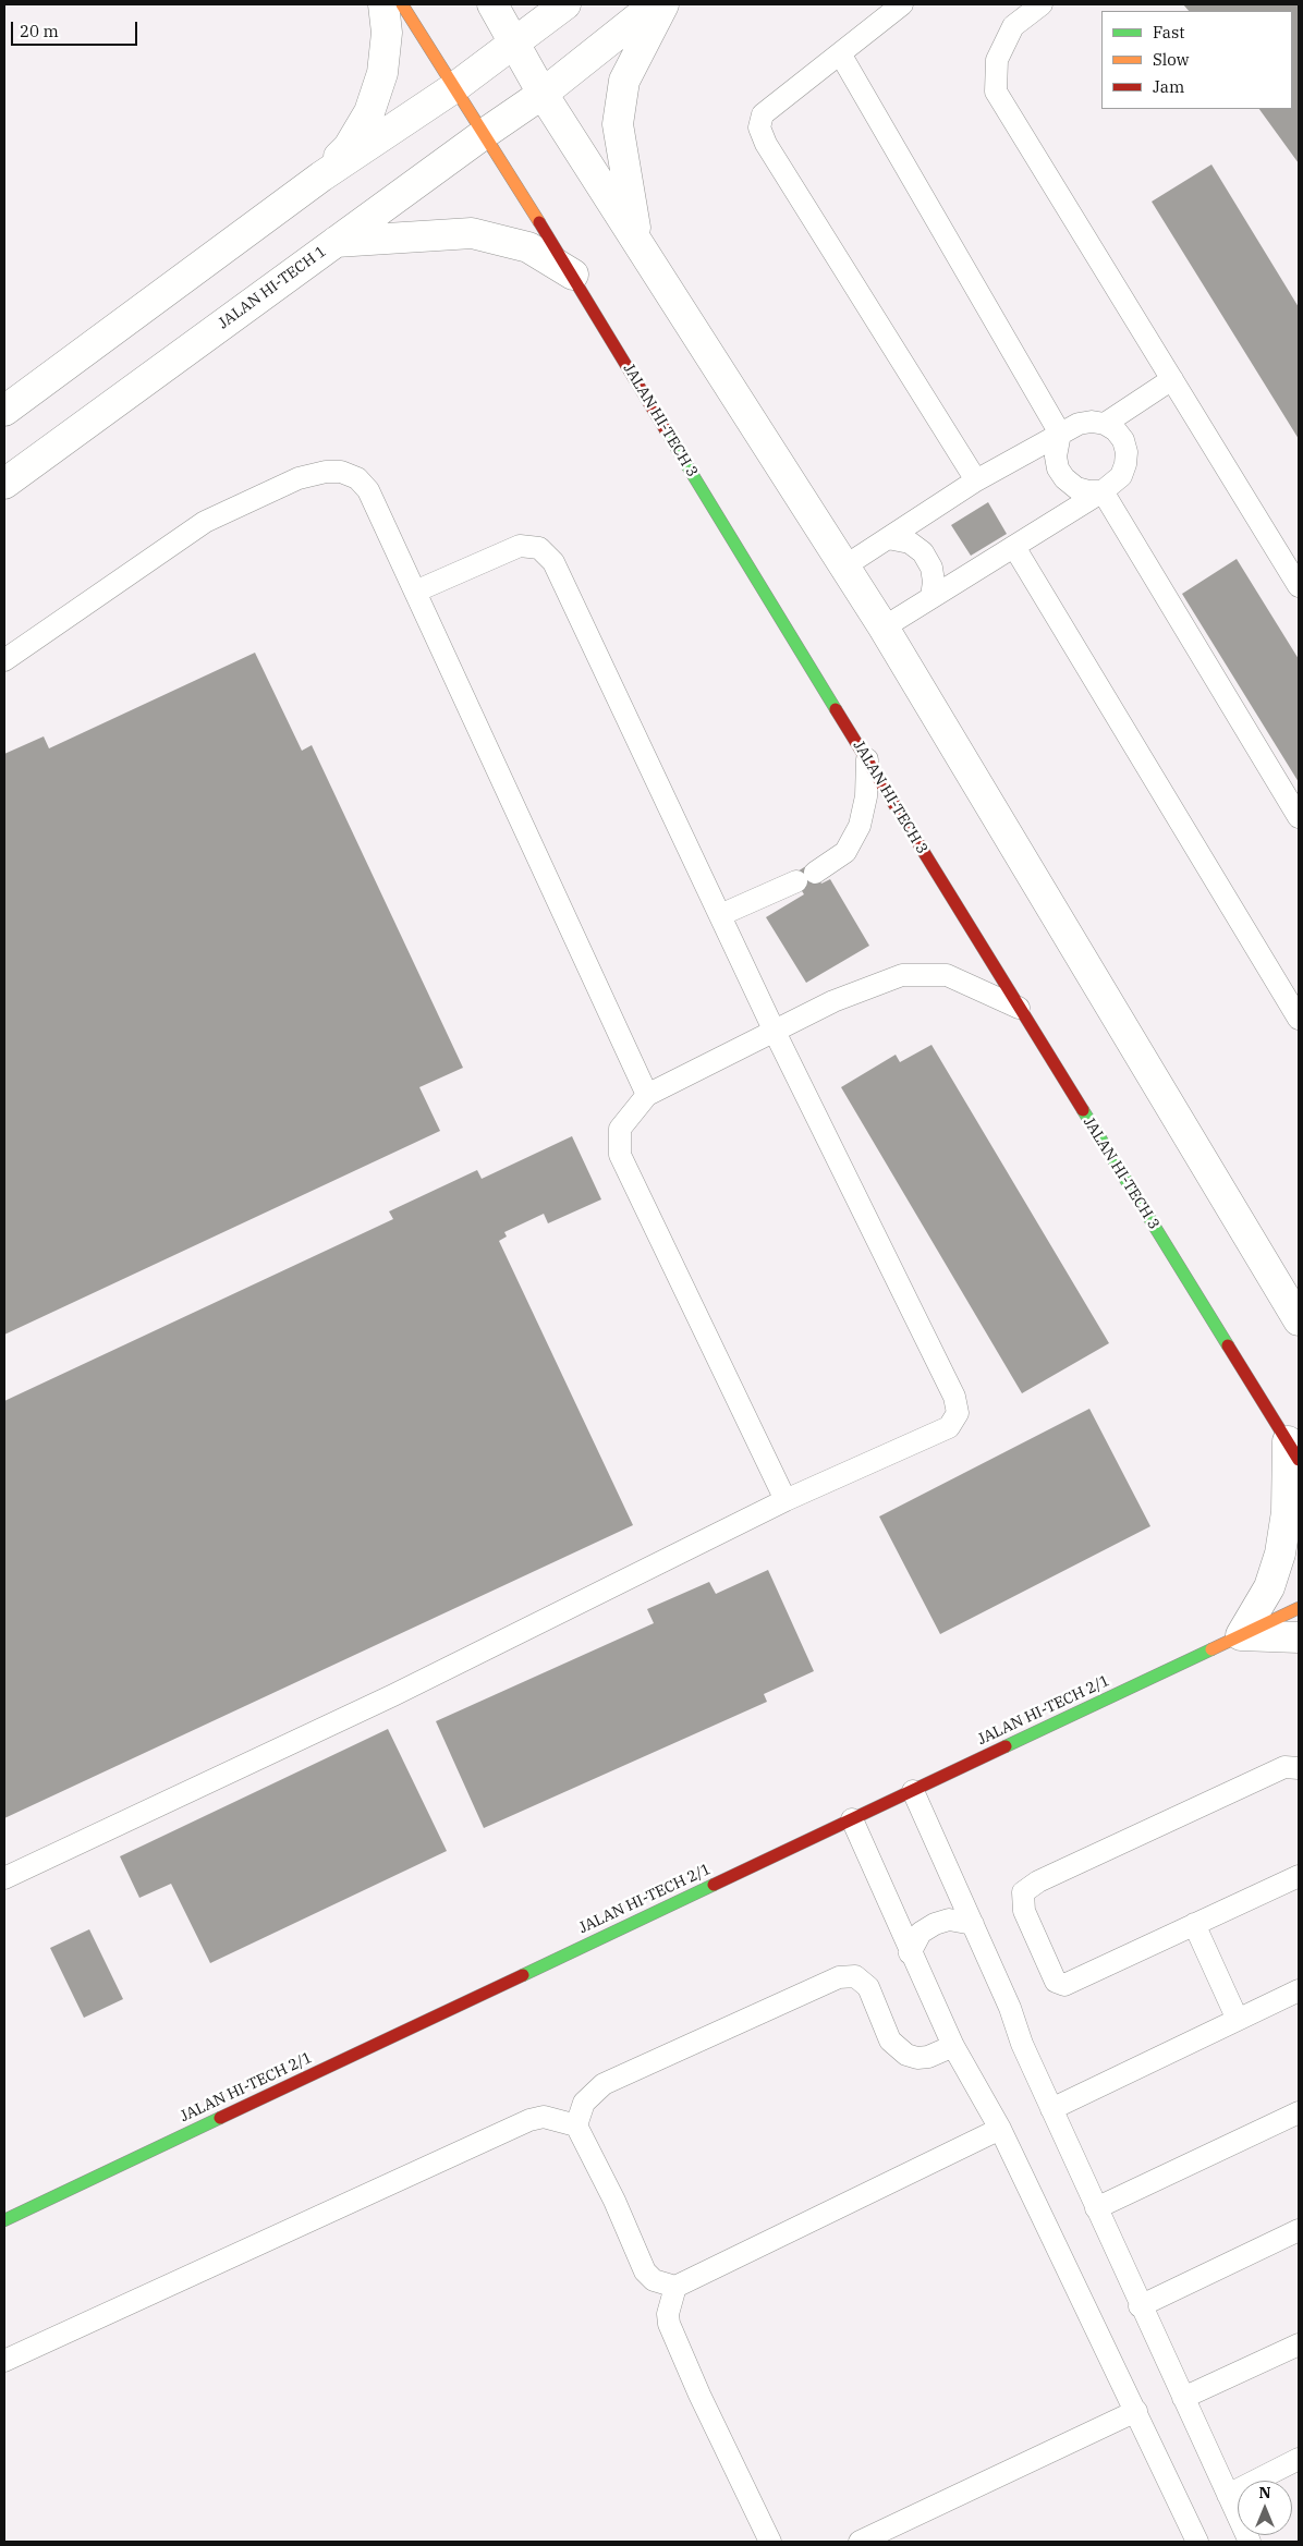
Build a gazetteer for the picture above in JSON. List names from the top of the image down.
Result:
{
  "streets": {
    "street": ["JALAN HI-TECH 1", "JALAN HI-TECH 3", "JALAN HI-TECH 2/1"]
  },
  "crossings": [
    ["JALAN HI-TECH 1", "JALAN HI-TECH 3"]
  ],
  "legend": ["Fast", "Slow", "Jam"],
  "scale_bar": "20 m",
  "north": "top"
}
